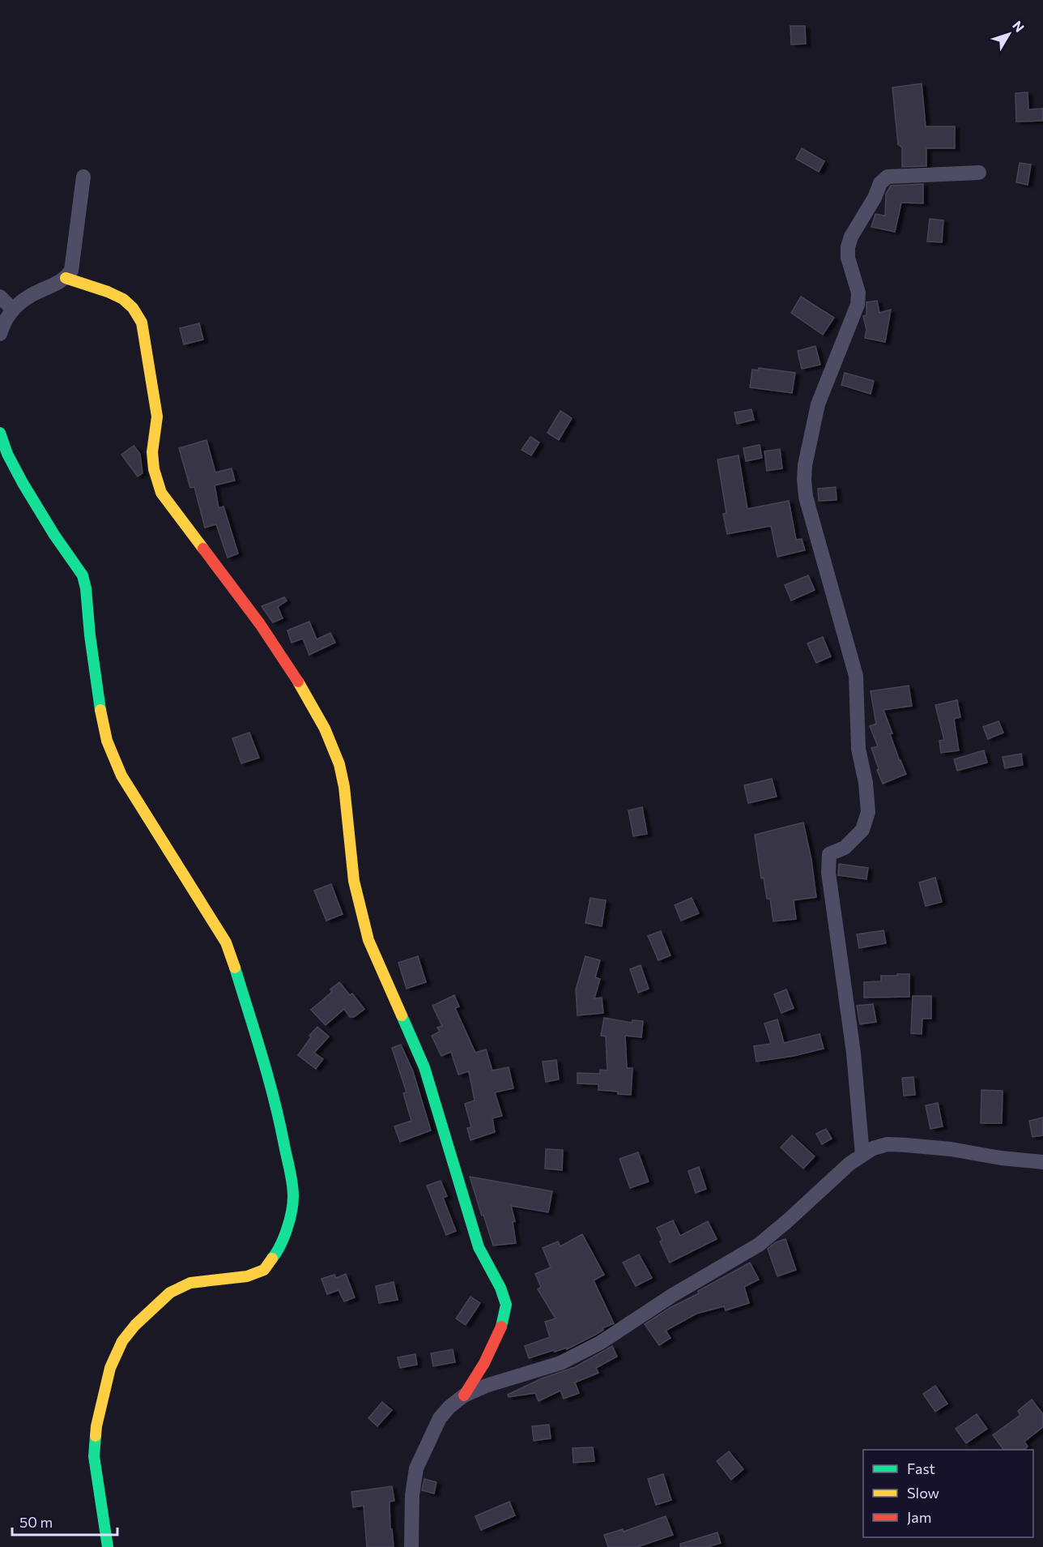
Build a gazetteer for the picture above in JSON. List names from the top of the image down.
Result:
{
  "legend": ["Fast", "Slow", "Jam"],
  "scale_bar": "50 m",
  "north": "top right"
}
